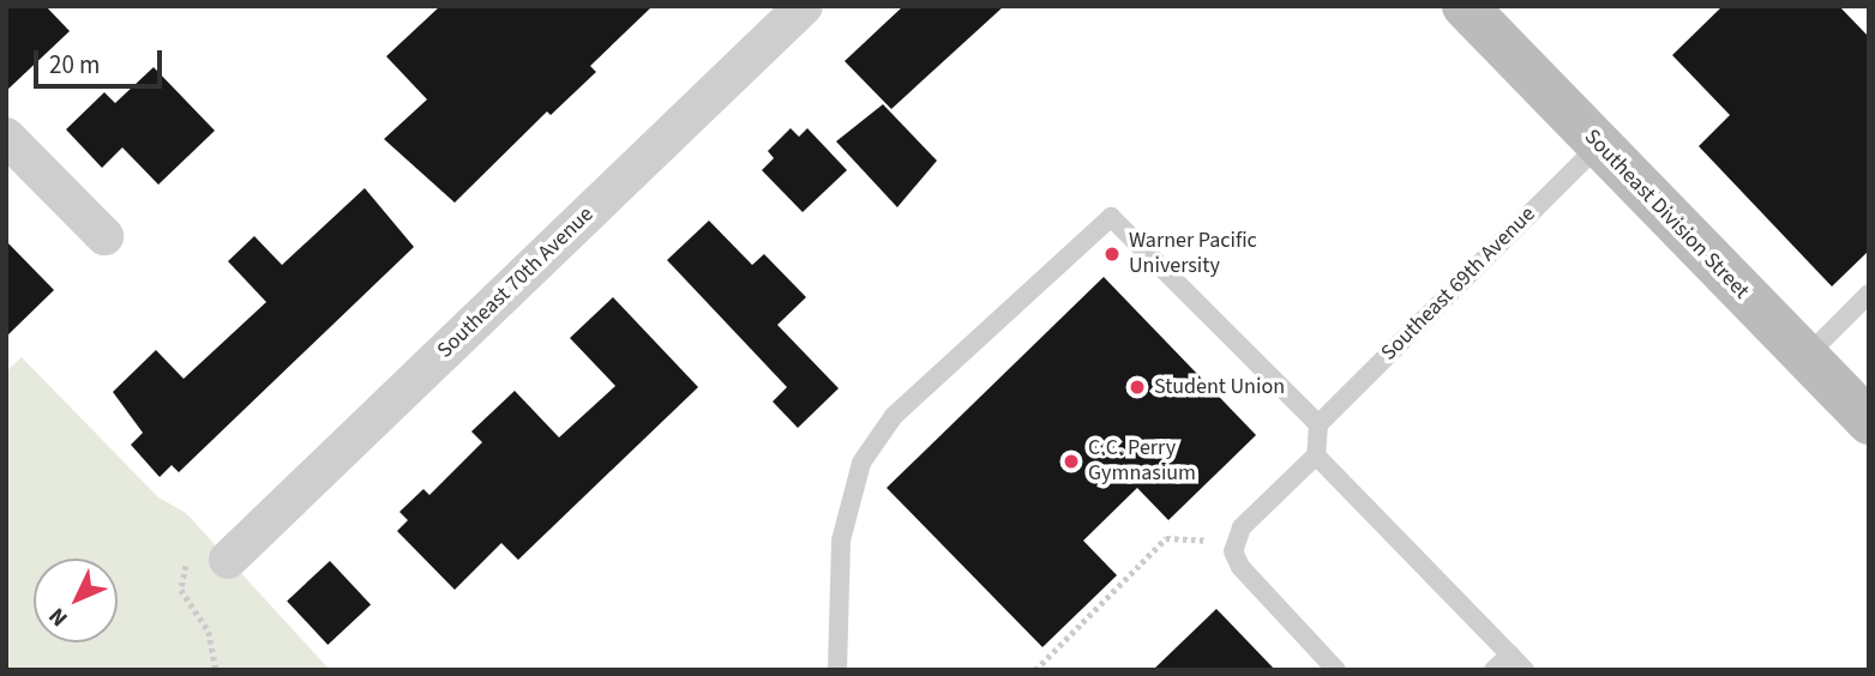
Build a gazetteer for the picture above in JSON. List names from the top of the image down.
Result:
{
  "streets": {
    "main road": ["Southeast Division Street"],
    "street": ["Southeast 70th Avenue"],
    "lane": ["Southeast 69th Avenue"]
  },
  "crossings": [
    ["Southeast Division Street", "Southeast 69th Avenue"]
  ],
  "places": ["Warner Pacific University", "Student Union", "C.C. Perry Gymnasium"],
  "scale_bar": "20 m",
  "north": "bottom left"
}
